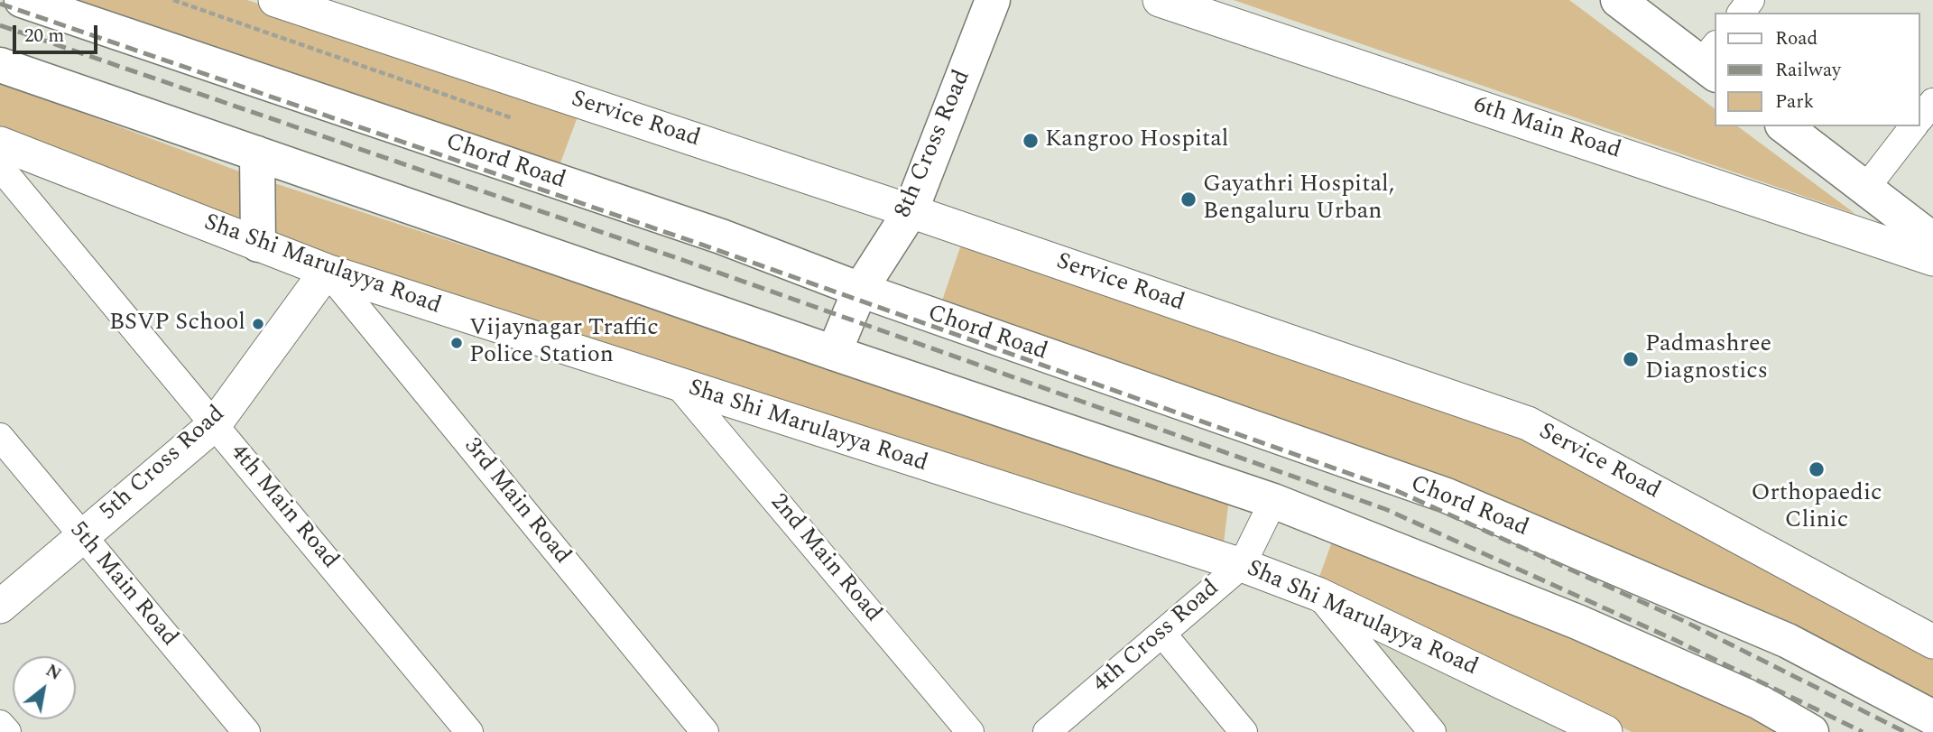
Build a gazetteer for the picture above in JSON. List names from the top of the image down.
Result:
{
  "streets": {
    "main road": ["8th Cross Road", "Chord Road"],
    "street": [
      "Service Road",
      "6th Main Road",
      "Sha Shi Marulayya Road",
      "5th Cross Road",
      "3rd Main Road",
      "4th Main Road",
      "2nd Main Road",
      "5th Main Road",
      "4th Cross Road"
    ]
  },
  "crossings": [
    ["Service Road", "8th Cross Road"],
    ["8th Cross Road", "Chord Road"],
    ["Sha Shi Marulayya Road", "5th Cross Road"],
    ["Sha Shi Marulayya Road", "3rd Main Road"],
    ["Sha Shi Marulayya Road", "2nd Main Road"],
    ["Sha Shi Marulayya Road", "4th Cross Road"],
    ["5th Cross Road", "3rd Main Road"],
    ["5th Cross Road", "4th Main Road"],
    ["5th Cross Road", "5th Main Road"]
  ],
  "places": [
    "Kangroo Hospital",
    "Gayathri Hospital, Bengaluru Urban",
    "BSVP School",
    "Vijaynagar Traffic Police Station",
    "Padmashree Diagnostics",
    "Orthopaedic Clinic"
  ],
  "legend": ["Road", "Railway", "Park"],
  "scale_bar": "20 m",
  "north": "top right"
}
